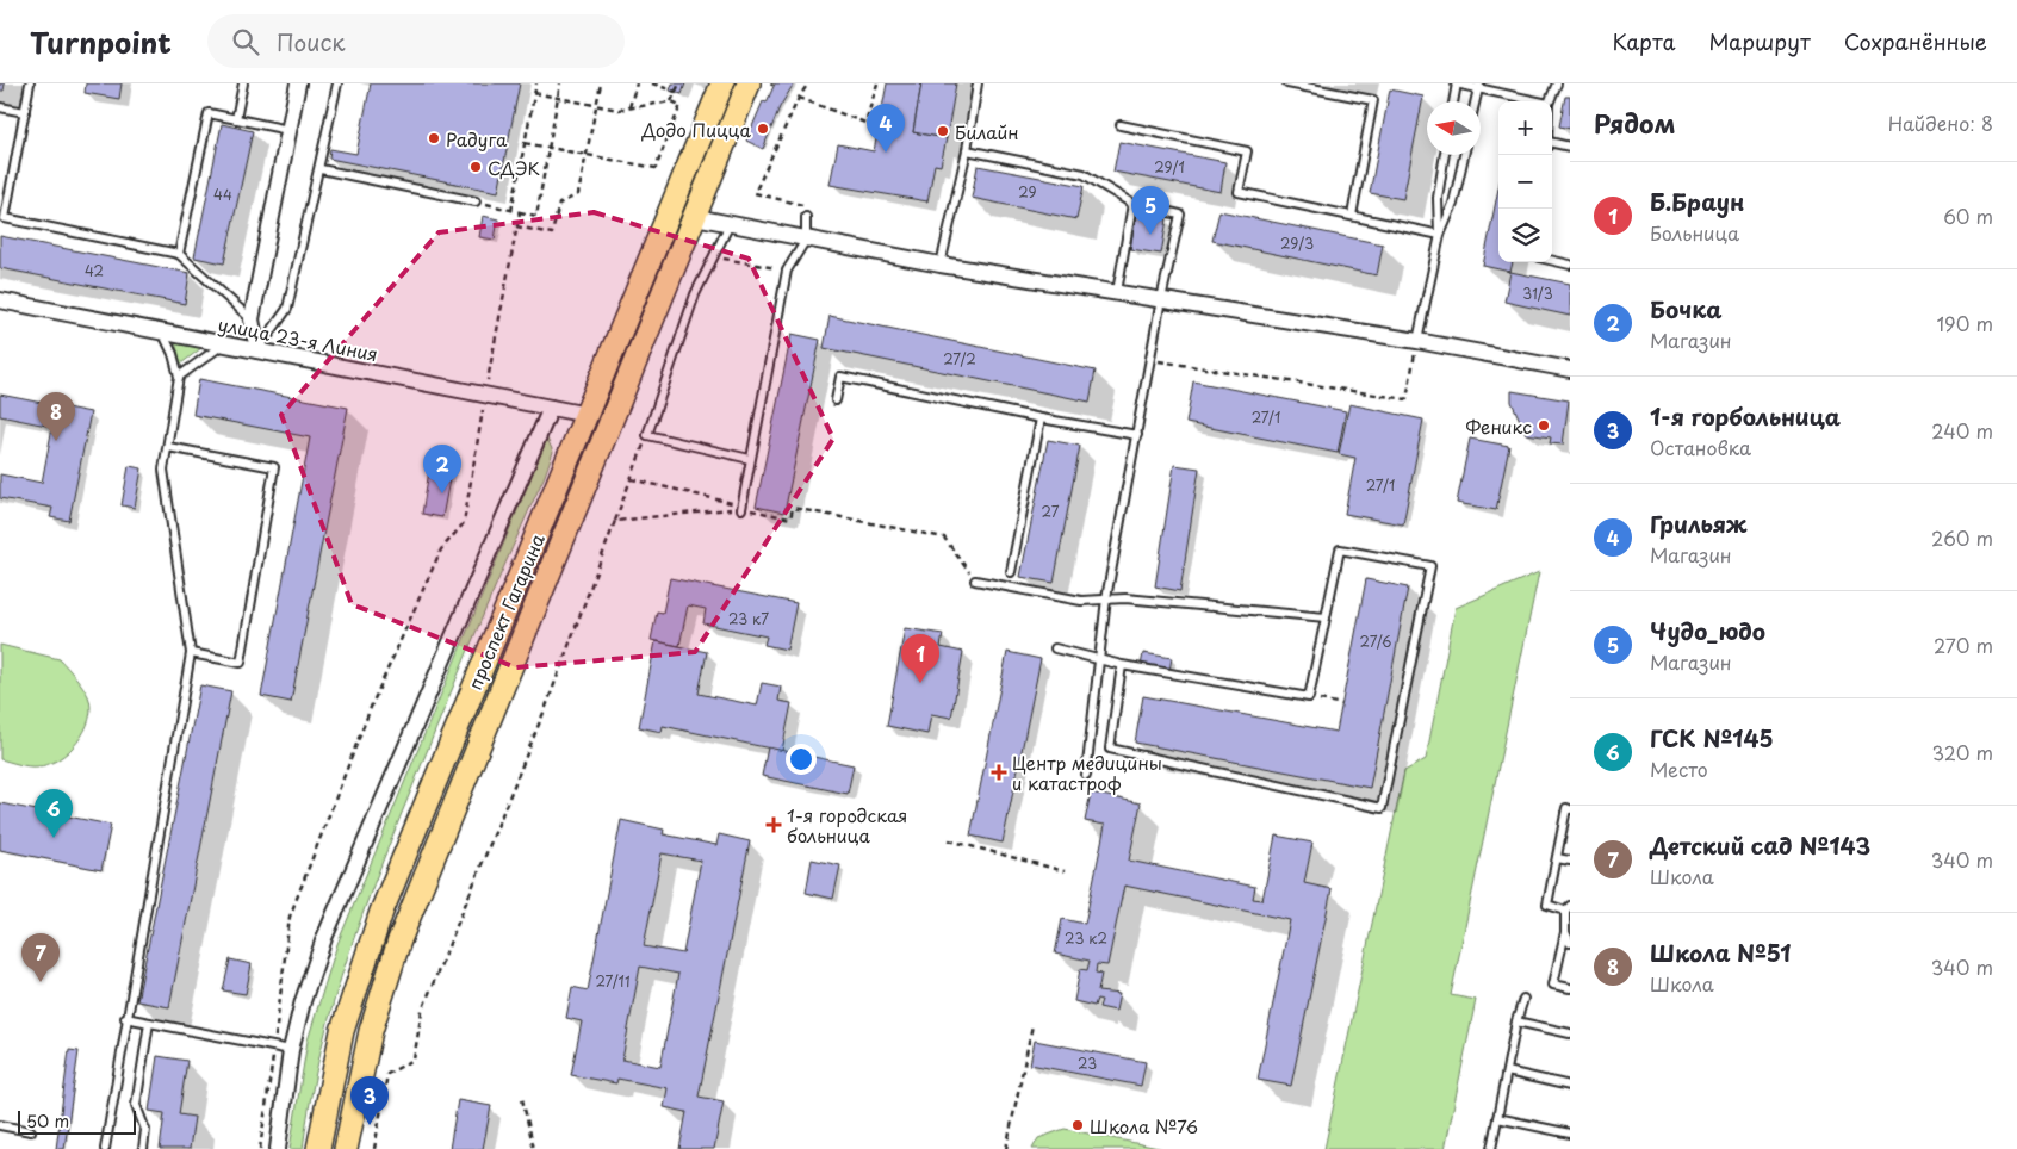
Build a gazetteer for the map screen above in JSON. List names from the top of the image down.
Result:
{
  "streets": {
    "main road": ["проспект Гагарина"],
    "street": ["улица 23-я Линия"]
  },
  "crossings": [
    ["улица 23-я Линия", "проспект Гагарина"]
  ],
  "places": {
    "other": [
      "Додо Пицца",
      "Билайн",
      "Радуга",
      "СДЭК",
      "Феникс",
      "Школа №76"
    ],
    "health": ["Центр медицины и катастроф", "1-я городская больница"]
  },
  "house_numbers": [
    "29/1",
    "29",
    "44",
    "29/3",
    "42",
    "31/3",
    "27/2",
    "27/1",
    "27/1",
    "27",
    "23 к7",
    "27/6",
    "23 к2",
    "27/11",
    "23"
  ],
  "scale_bar": "50 m",
  "north": "left",
  "page": {
    "header": "Turnpoint",
    "search": "Поиск",
    "nav": ["Карта", "Маршрут", "Сохранённые"],
    "heading": ["Рядом", "Найдено: 8"],
    "map_buttons": ["+", "−"],
    "pins": [
      "4",
      "5",
      "8",
      "2",
      "1",
      "6",
      "7",
      "3"
    ],
    "list": [
      {
        "mark": "1",
        "name": "Б.Браун",
        "note": "Больница",
        "value": "60 m"
      },
      {
        "mark": "2",
        "name": "Бочка",
        "note": "Магазин",
        "value": "190 m"
      },
      {
        "mark": "3",
        "name": "1-я горбольница",
        "note": "Остановка",
        "value": "240 m"
      },
      {
        "mark": "4",
        "name": "Грильяж",
        "note": "Магазин",
        "value": "260 m"
      },
      {
        "mark": "5",
        "name": "Чудо_юдо",
        "note": "Магазин",
        "value": "270 m"
      },
      {
        "mark": "6",
        "name": "ГСК №145",
        "note": "Место",
        "value": "320 m"
      },
      {
        "mark": "7",
        "name": "Детский сад №143",
        "note": "Школа",
        "value": "340 m"
      },
      {
        "mark": "8",
        "name": "Школа №51",
        "note": "Школа",
        "value": "340 m"
      }
    ],
    "scale": "50 m"
  }
}
